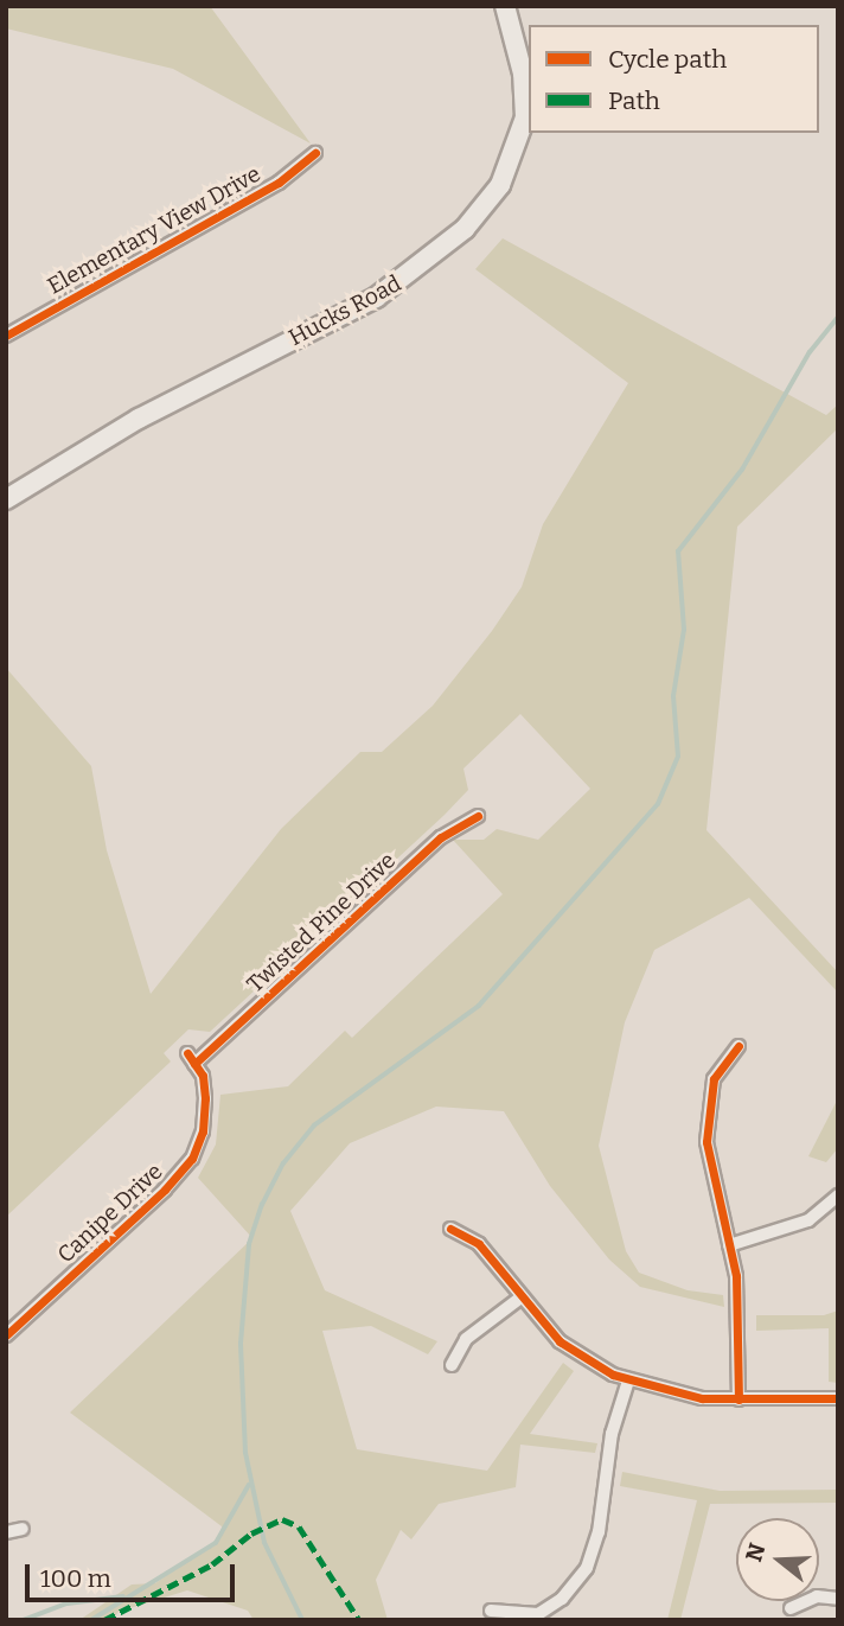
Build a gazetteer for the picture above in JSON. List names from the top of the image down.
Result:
{
  "streets": {
    "main road": ["Hucks Road"],
    "street": ["Elementary View Drive", "Twisted Pine Drive", "Canipe Drive"]
  },
  "crossings": [
    ["Twisted Pine Drive", "Canipe Drive"]
  ],
  "legend": ["Cycle path", "Path"],
  "scale_bar": "100 m",
  "north": "left"
}
